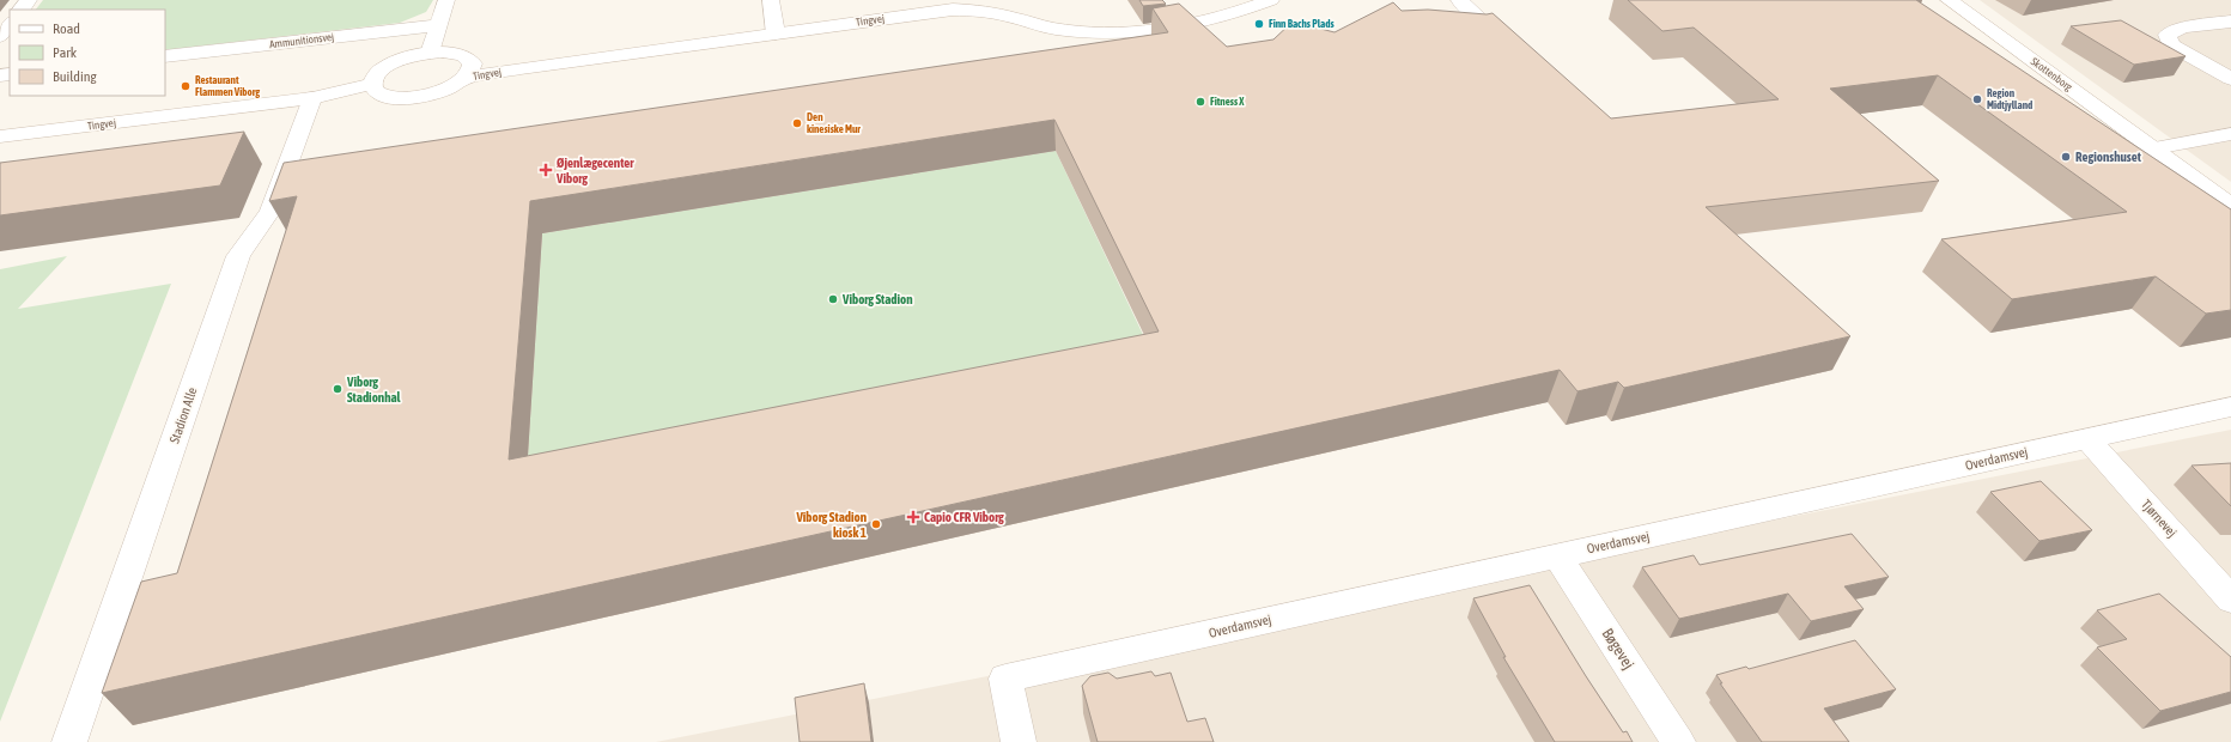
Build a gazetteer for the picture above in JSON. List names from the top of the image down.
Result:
{
  "streets": {
    "street": [
      "Tingvej",
      "Ammunitionsvej",
      "Skottenborg",
      "Stadion Alle",
      "Overdamsvej",
      "Tjørnevej",
      "Bøgevej"
    ]
  },
  "crossings": [
    ["Tingvej", "Stadion Alle"],
    ["Overdamsvej", "Tjørnevej"],
    ["Overdamsvej", "Bøgevej"]
  ],
  "places": {
    "other": [
      "Finn Bachs Plads",
      "Restaurant Flammen Viborg",
      "Region Midtjylland",
      "Fitness X",
      "Den kinesiske Mur",
      "Regionshuset",
      "Viborg Stadion",
      "Viborg Stadionhal",
      "Viborg Stadion kiosk 1"
    ],
    "health": ["Øjenlægecenter Viborg", "Capio CFR Viborg"]
  },
  "legend": ["Road", "Park", "Building"]
}
